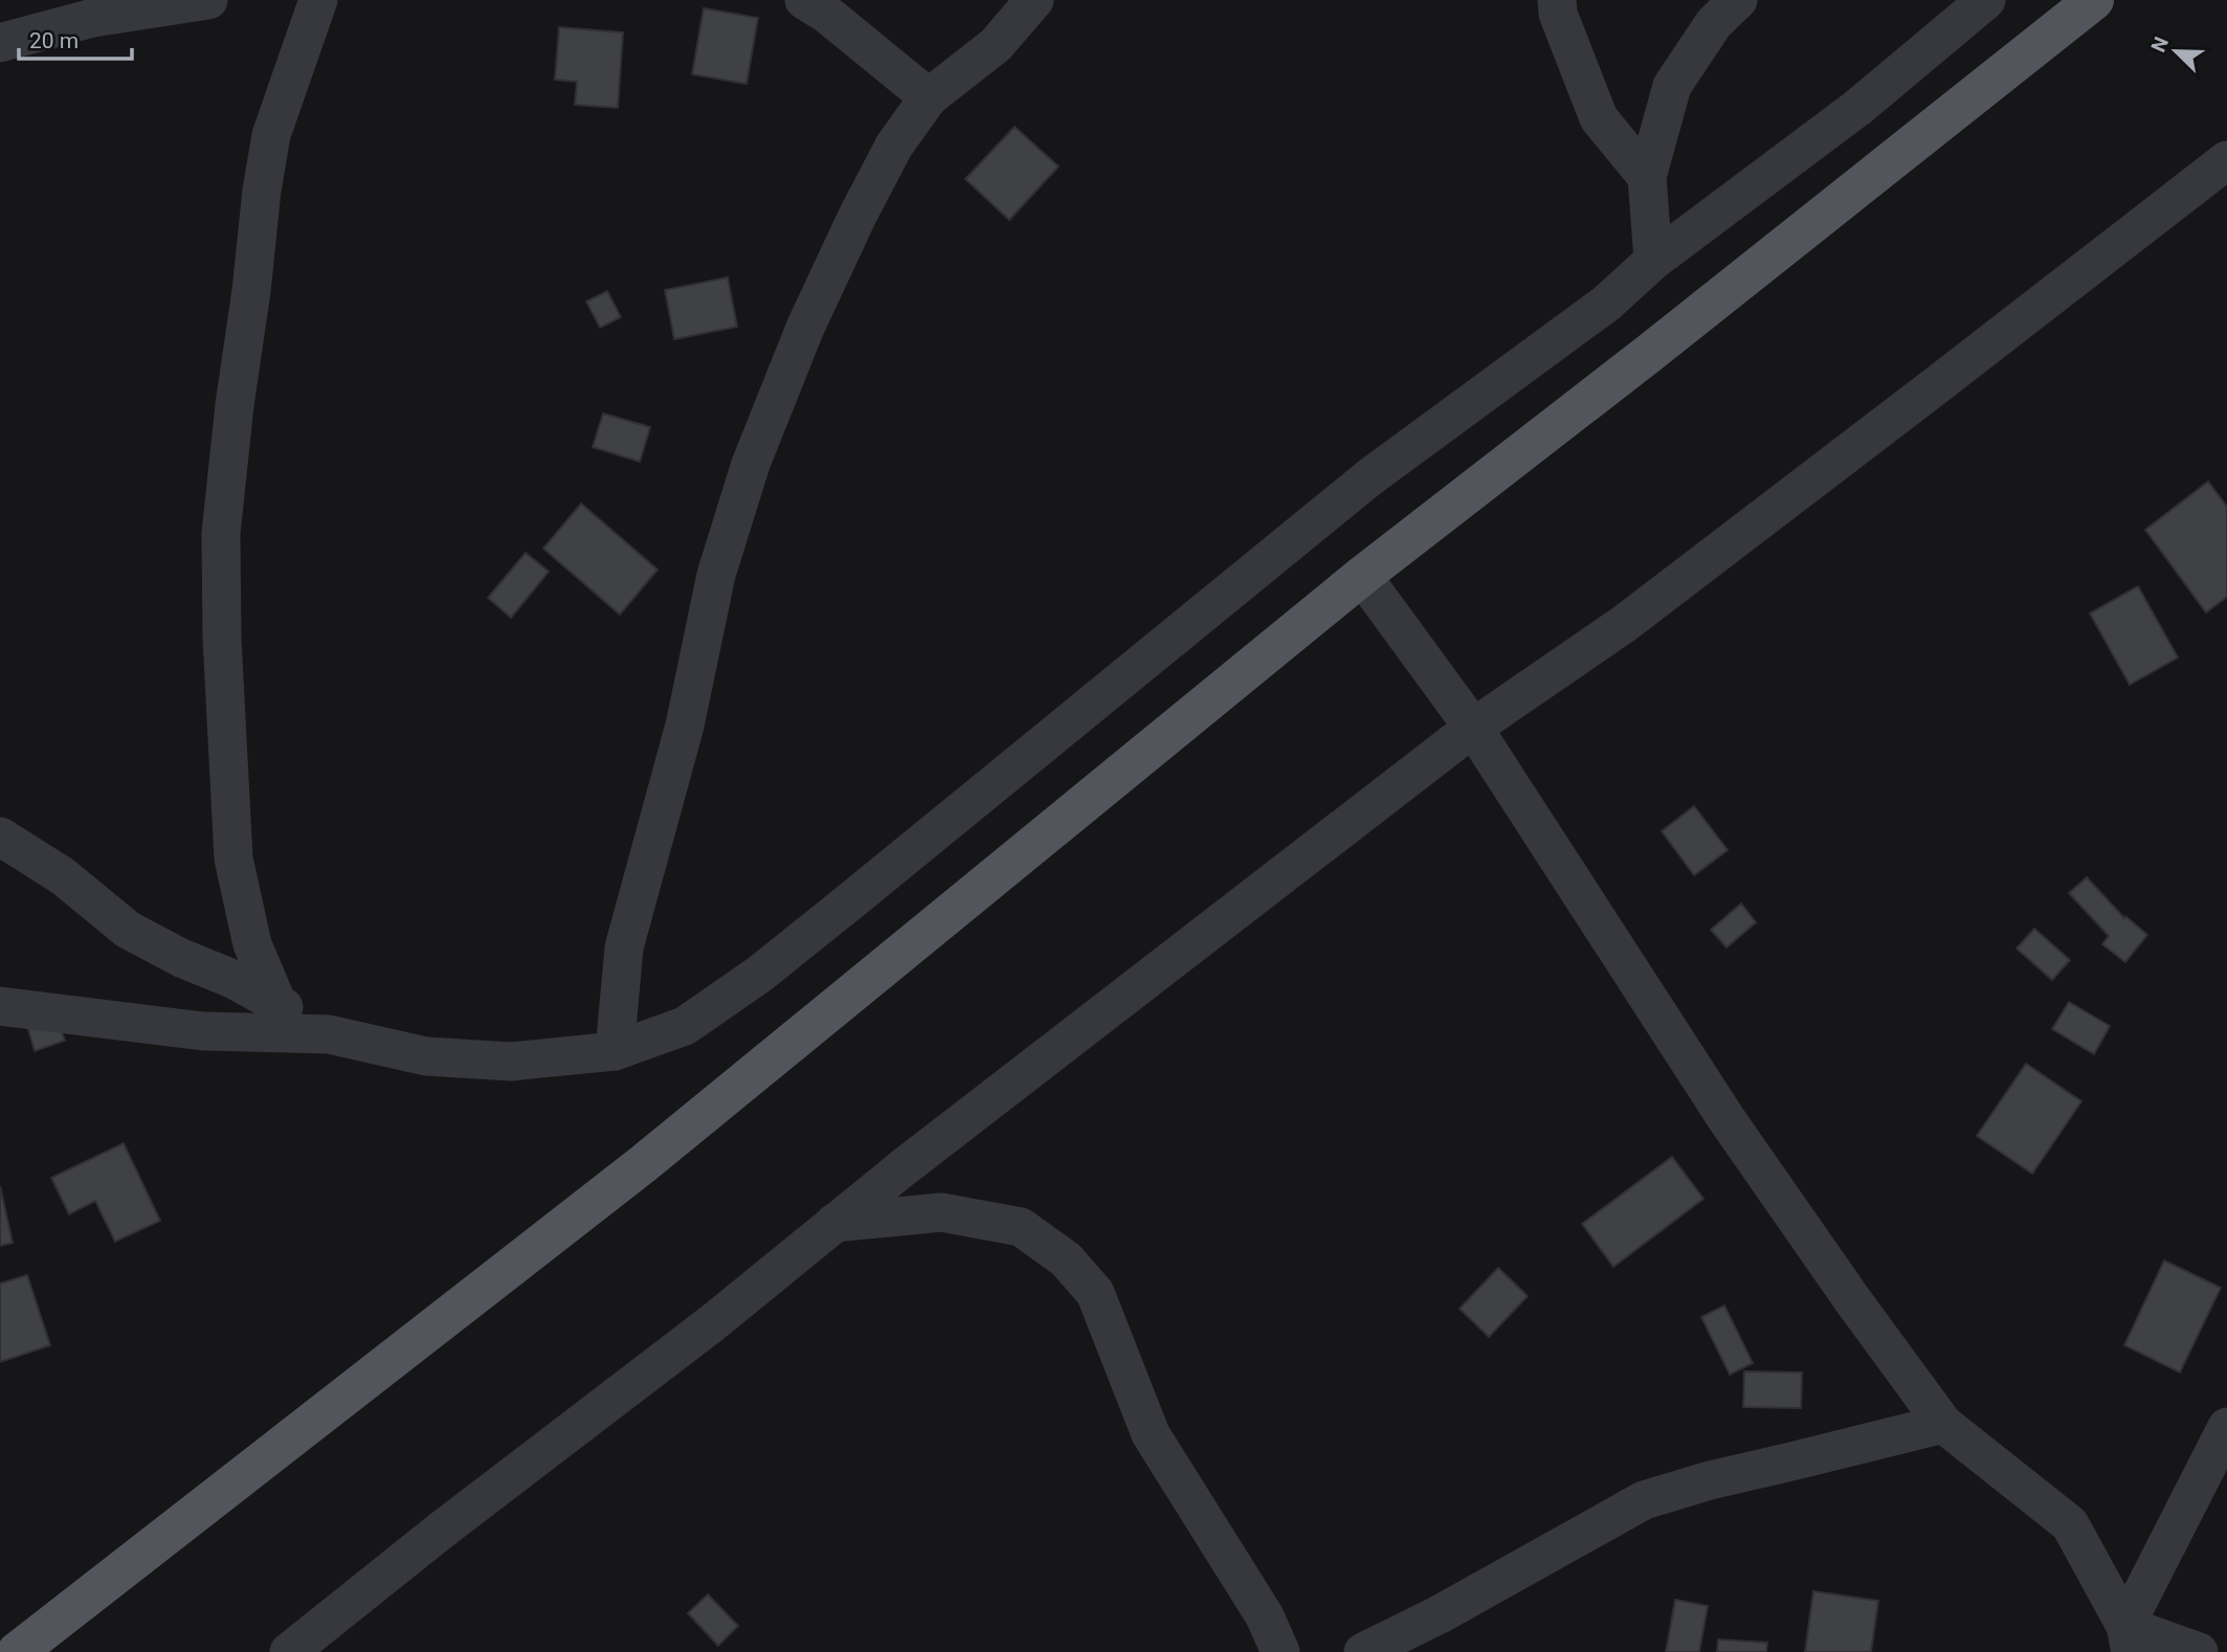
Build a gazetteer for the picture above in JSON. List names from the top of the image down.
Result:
{
  "scale_bar": "20 m",
  "north": "top left"
}
